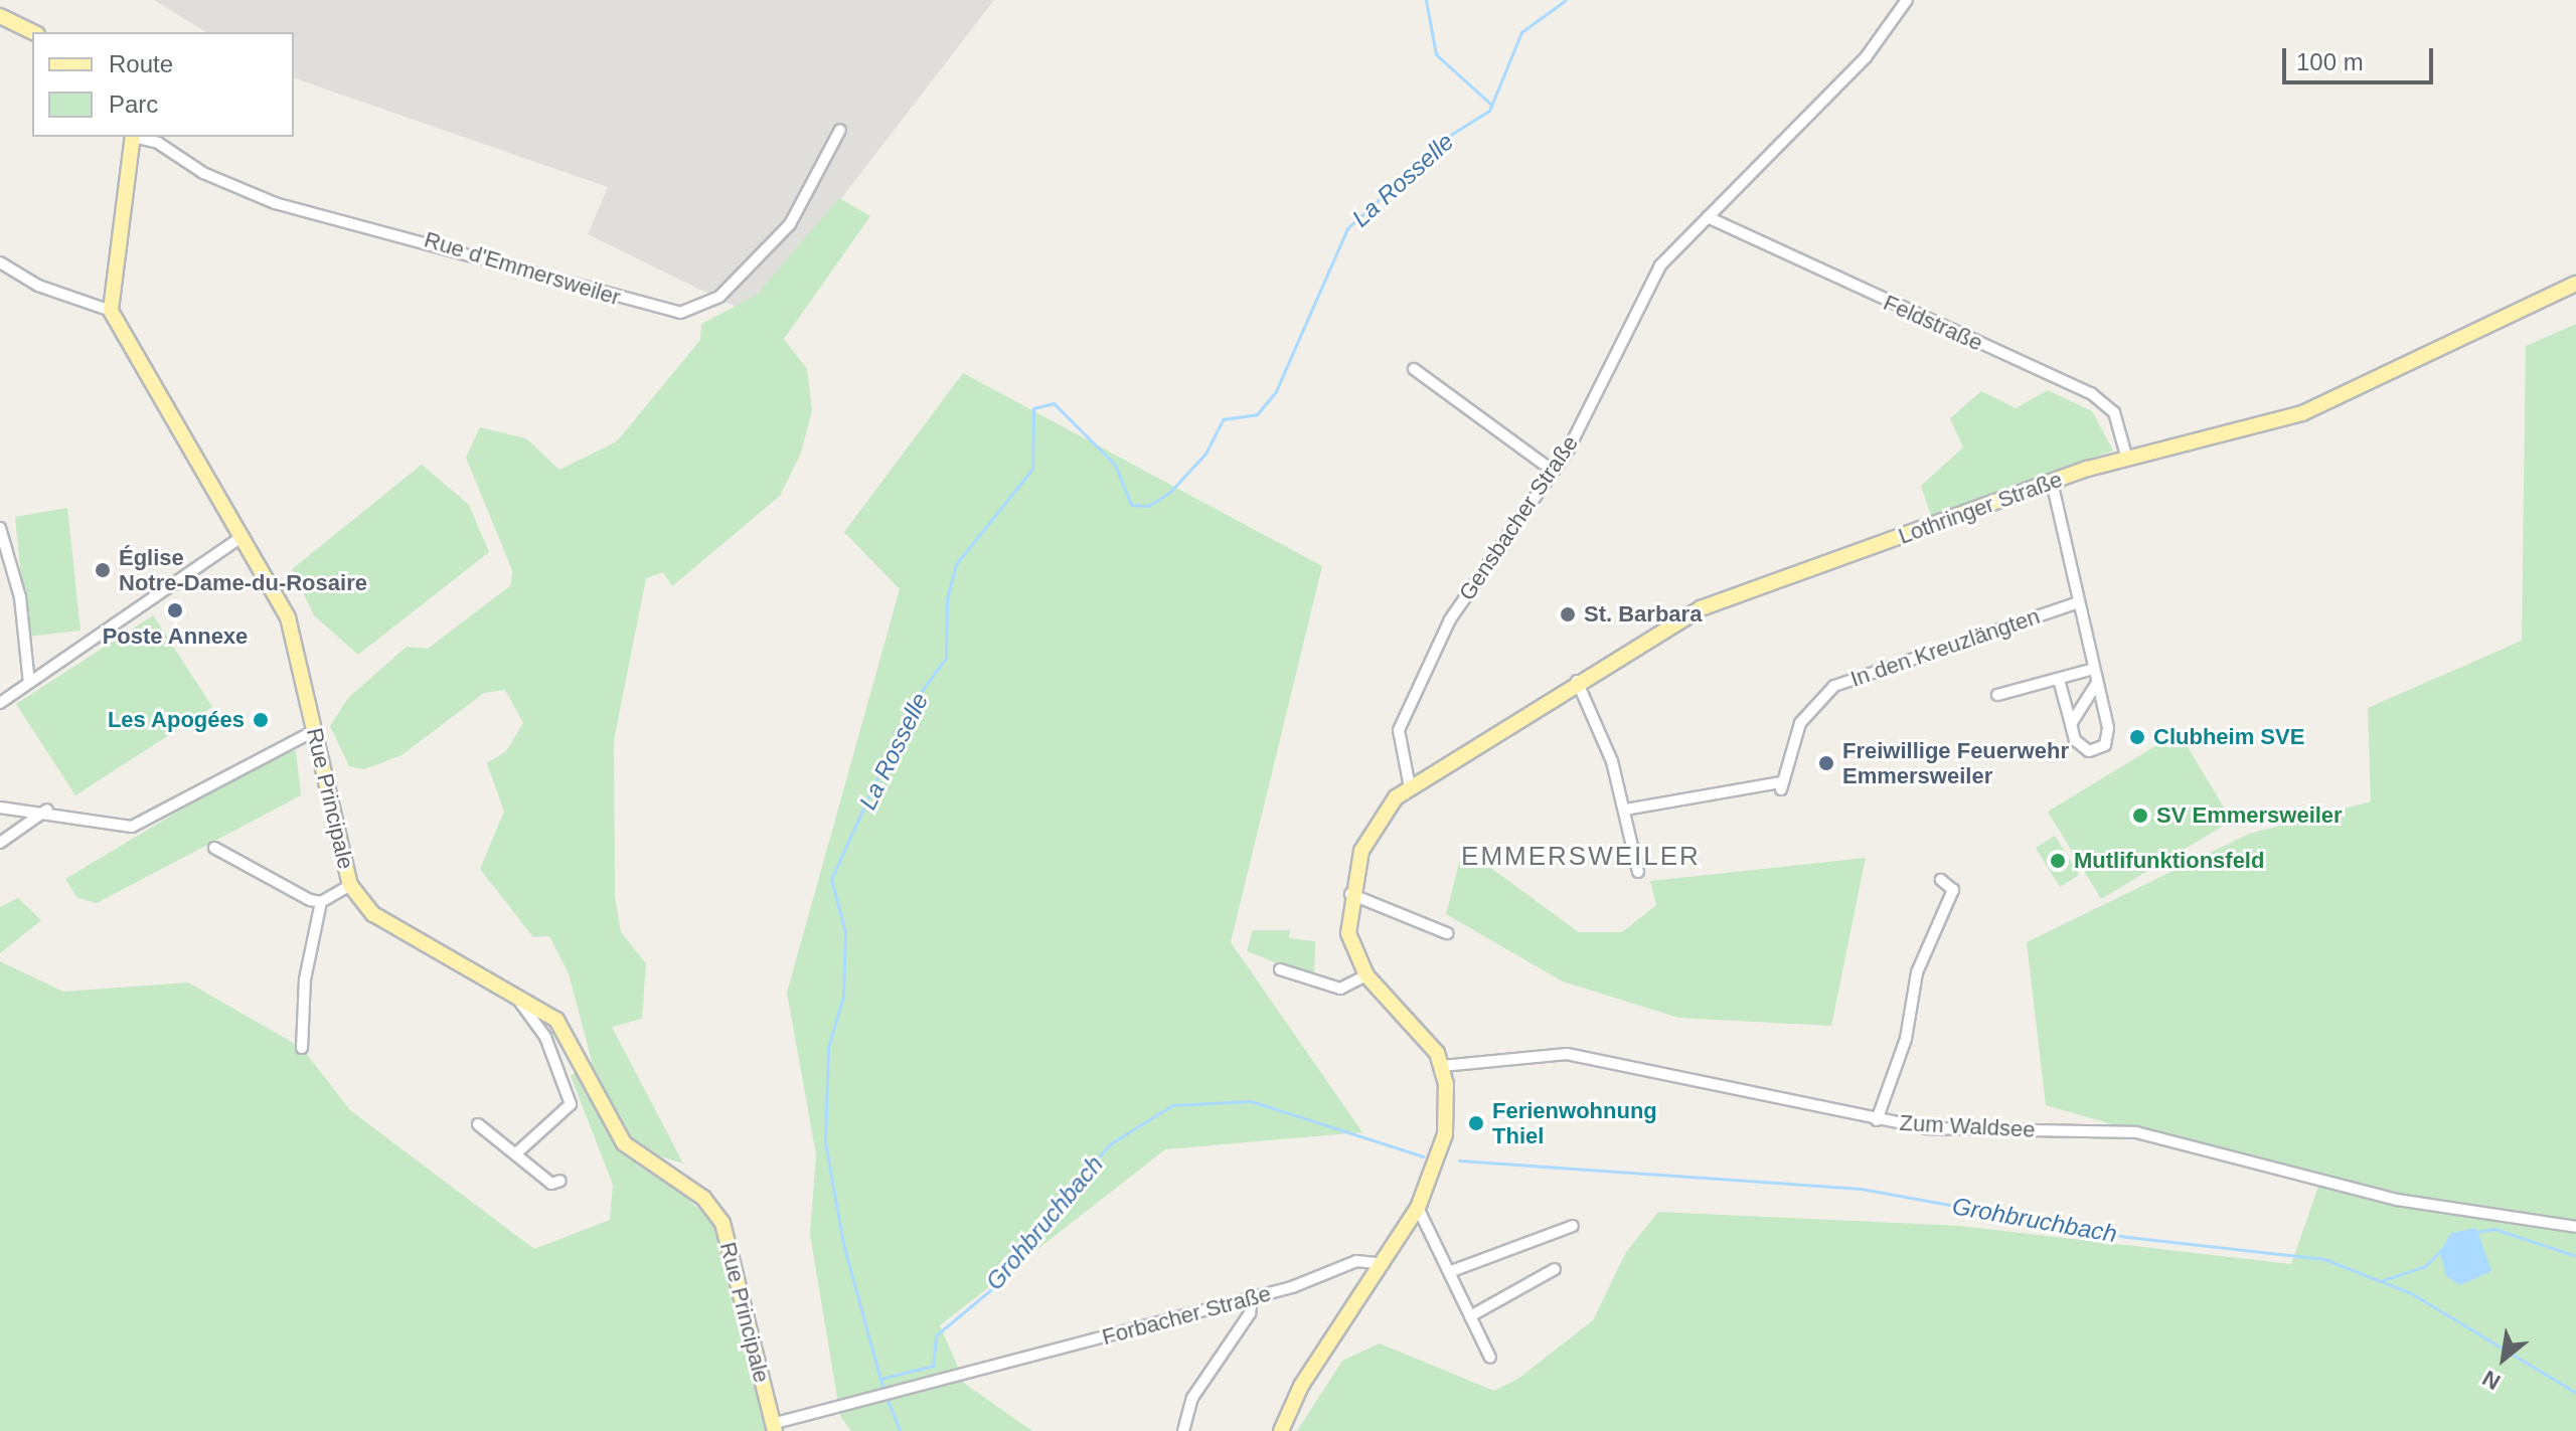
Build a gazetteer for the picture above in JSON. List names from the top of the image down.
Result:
{
  "streets": {
    "main road": ["Lothringer Straße", "Rue Principale"],
    "street": [
      "Rue d'Emmersweiler",
      "Feldstraße",
      "Gensbacher Straße",
      "In den Kreuzlängten",
      "Zum Waldsee",
      "Forbacher Straße"
    ]
  },
  "crossings": [
    ["Feldstraße", "Lothringer Straße"],
    ["Feldstraße", "Gensbacher Straße"],
    ["Lothringer Straße", "Gensbacher Straße"],
    ["Rue Principale", "Forbacher Straße"]
  ],
  "districts": ["EMMERSWEILER"],
  "water": ["La Rosselle", "Grohbruchbach"],
  "places": [
    "Église Notre-Dame-du-Rosaire",
    "Poste Annexe",
    "St. Barbara",
    "Les Apogées",
    "Clubheim SVE",
    "Freiwillige Feuerwehr Emmersweiler",
    "SV Emmersweiler",
    "Mutlifunktionsfeld",
    "Ferienwohnung Thiel"
  ],
  "legend": ["Route", "Parc"],
  "scale_bar": "100 m",
  "north": "bottom left"
}
